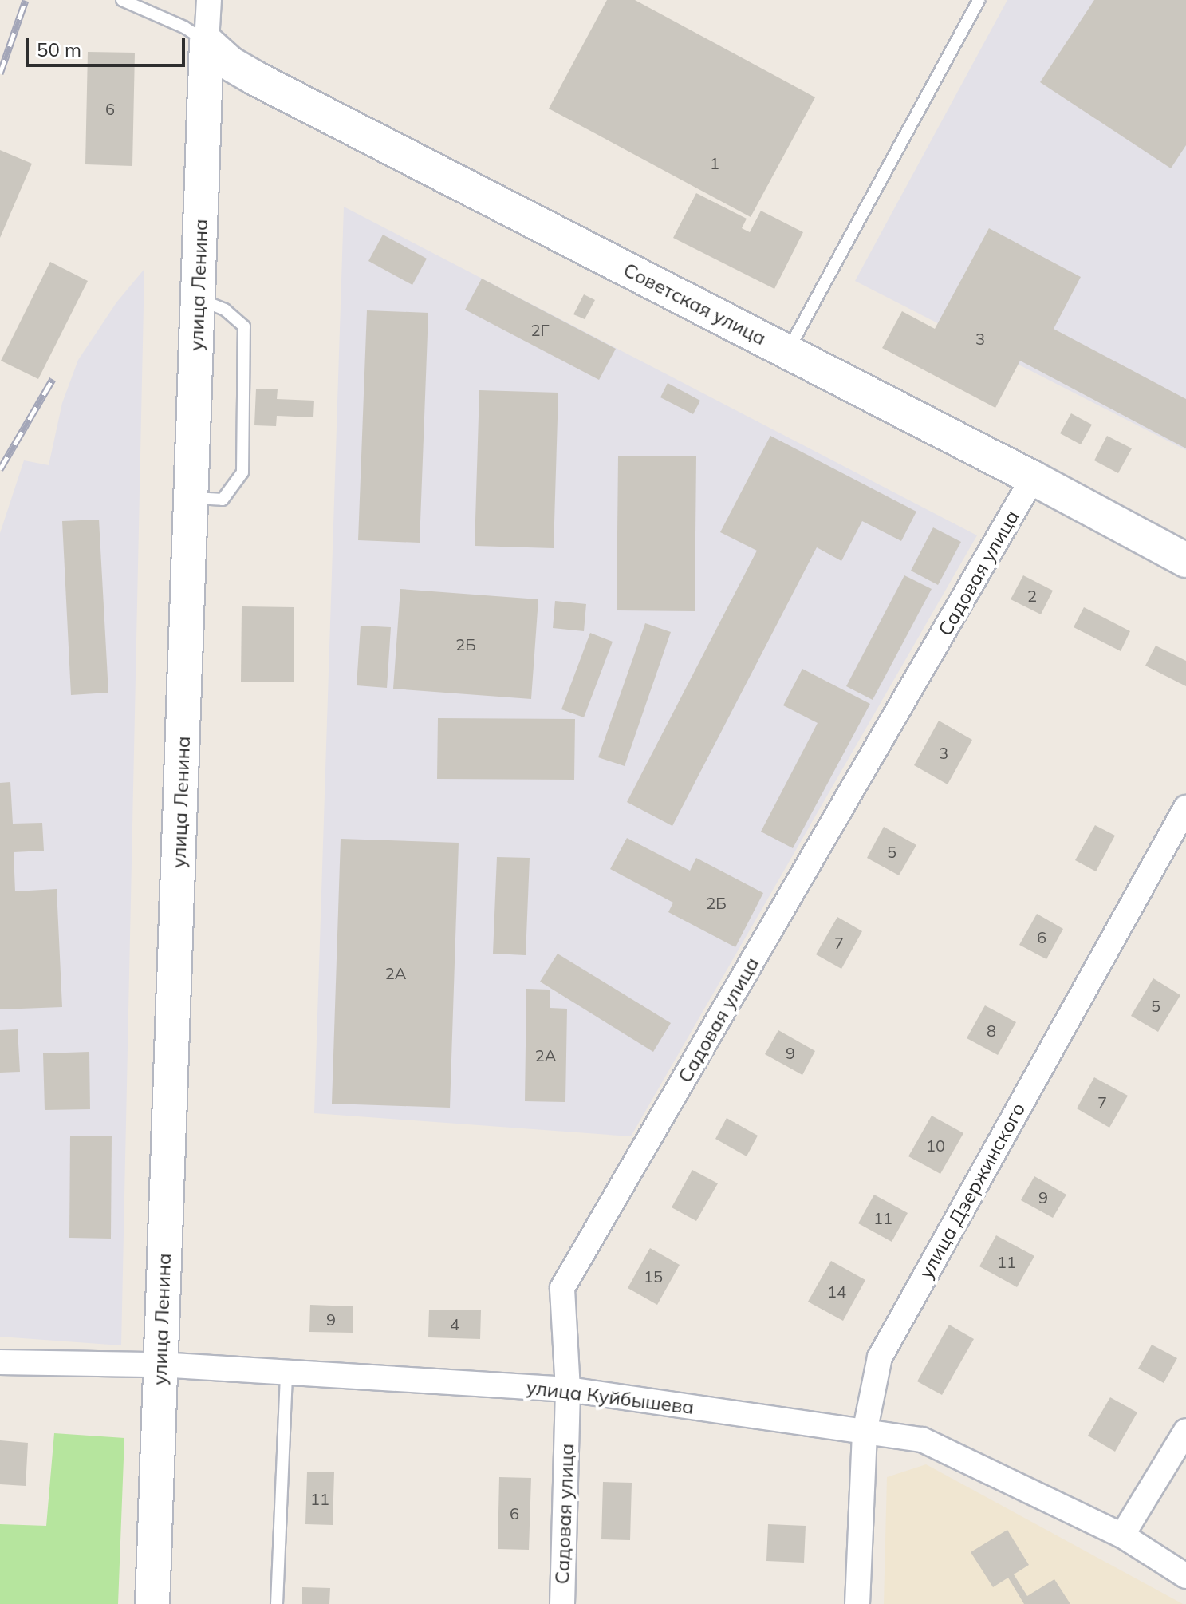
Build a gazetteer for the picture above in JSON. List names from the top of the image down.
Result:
{
  "streets": {
    "street": [
      "улица Ленина",
      "Советская улица",
      "Садовая улица",
      "улица Дзержинского",
      "улица Куйбышева"
    ]
  },
  "crossings": [
    ["улица Ленина", "Советская улица"],
    ["улица Ленина", "улица Куйбышева"],
    ["Советская улица", "Садовая улица"],
    ["Садовая улица", "улица Куйбышева"],
    ["улица Дзержинского", "улица Куйбышева"]
  ],
  "house_numbers": [
    "6",
    "1",
    "2Г",
    "3",
    "2",
    "2Б",
    "3",
    "5",
    "2Б",
    "6",
    "7",
    "2А",
    "5",
    "8",
    "9",
    "2А",
    "7",
    "10",
    "9",
    "11",
    "11",
    "15",
    "14",
    "9",
    "4",
    "11",
    "6"
  ],
  "scale_bar": "50 m"
}
